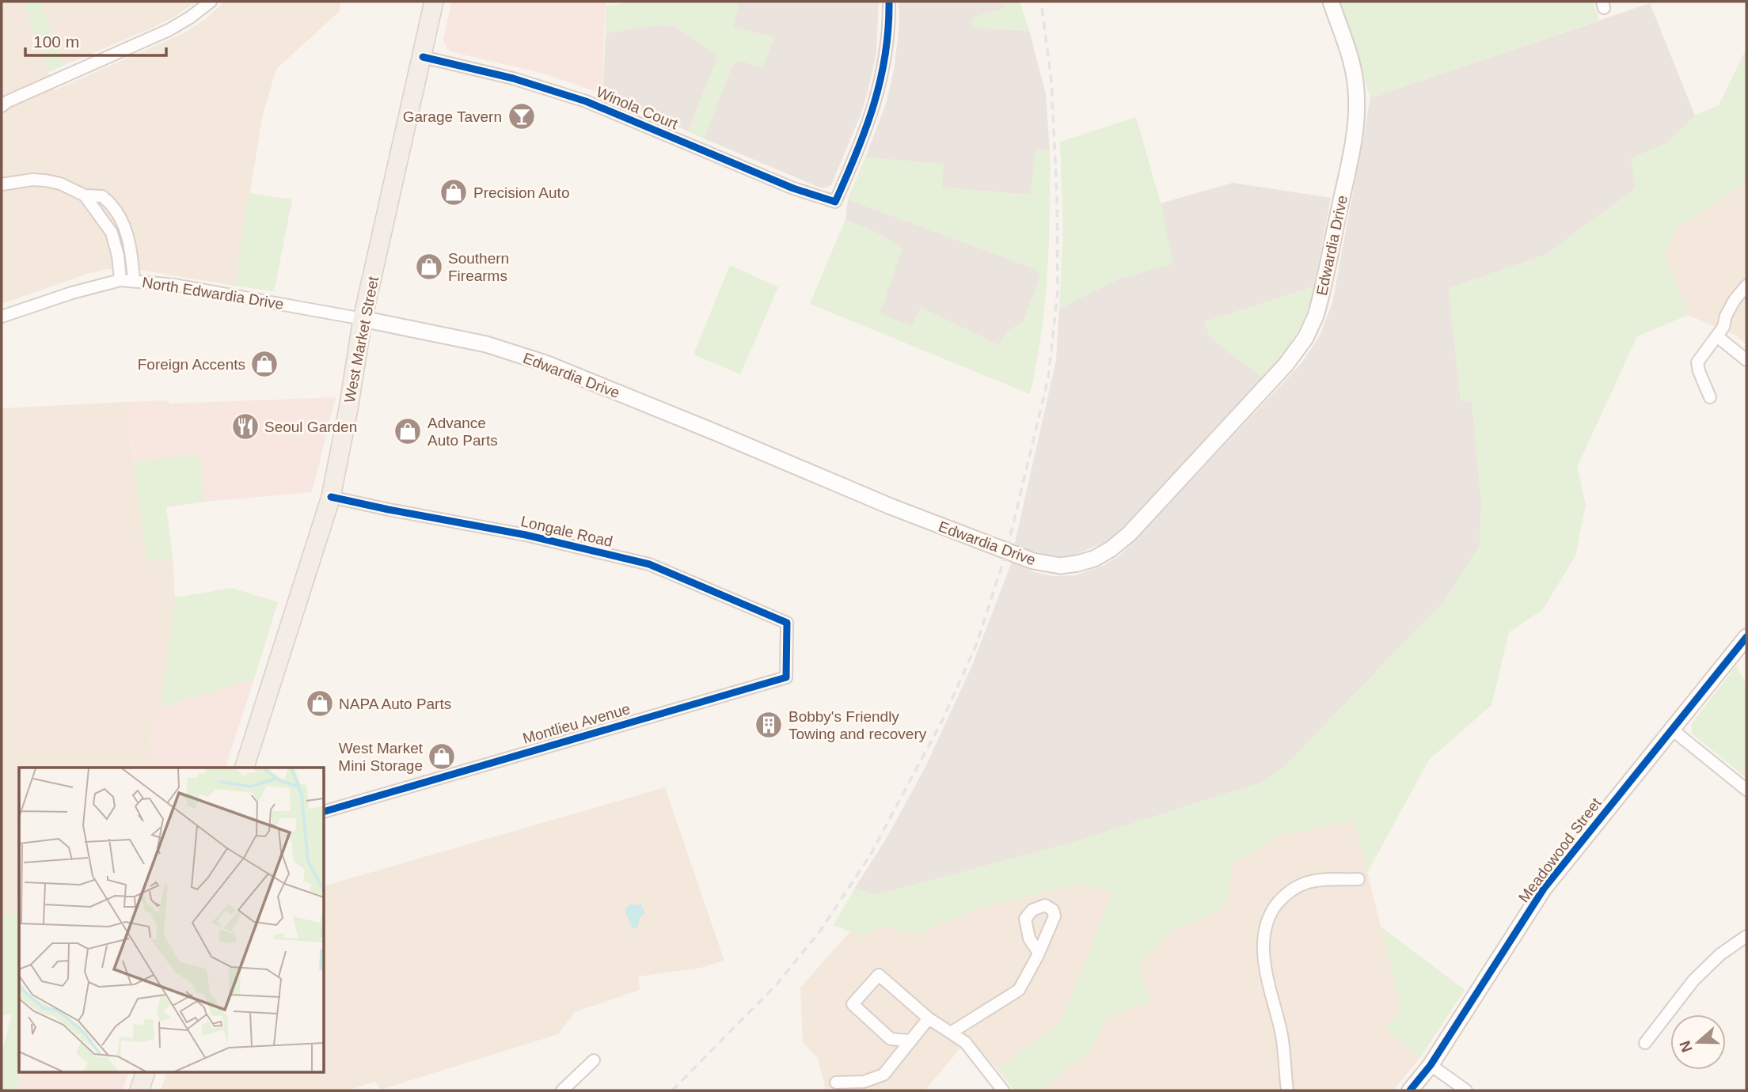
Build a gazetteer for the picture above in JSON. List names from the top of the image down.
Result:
{
  "streets": {
    "main road": ["Edwardia Drive", "West Market Street", "Meadowood Street"],
    "street": [
      "Winola Court",
      "North Edwardia Drive",
      "Longale Road",
      "Montlieu Avenue"
    ]
  },
  "crossings": [
    ["Winola Court", "West Market Street"],
    ["Edwardia Drive", "North Edwardia Drive"],
    ["Edwardia Drive", "West Market Street"],
    ["North Edwardia Drive", "West Market Street"],
    ["West Market Street", "Longale Road"],
    ["Longale Road", "Montlieu Avenue"]
  ],
  "places": {
    "bar": ["Garage Tavern"],
    "shop": [
      "Precision Auto",
      "Southern Firearms",
      "Foreign Accents",
      "Advance Auto Parts",
      "NAPA Auto Parts",
      "West Market Mini Storage"
    ],
    "restaurant": ["Seoul Garden"],
    "building": ["Bobby's Friendly Towing and recovery"]
  },
  "scale_bar": "100 m",
  "north": "left"
}
